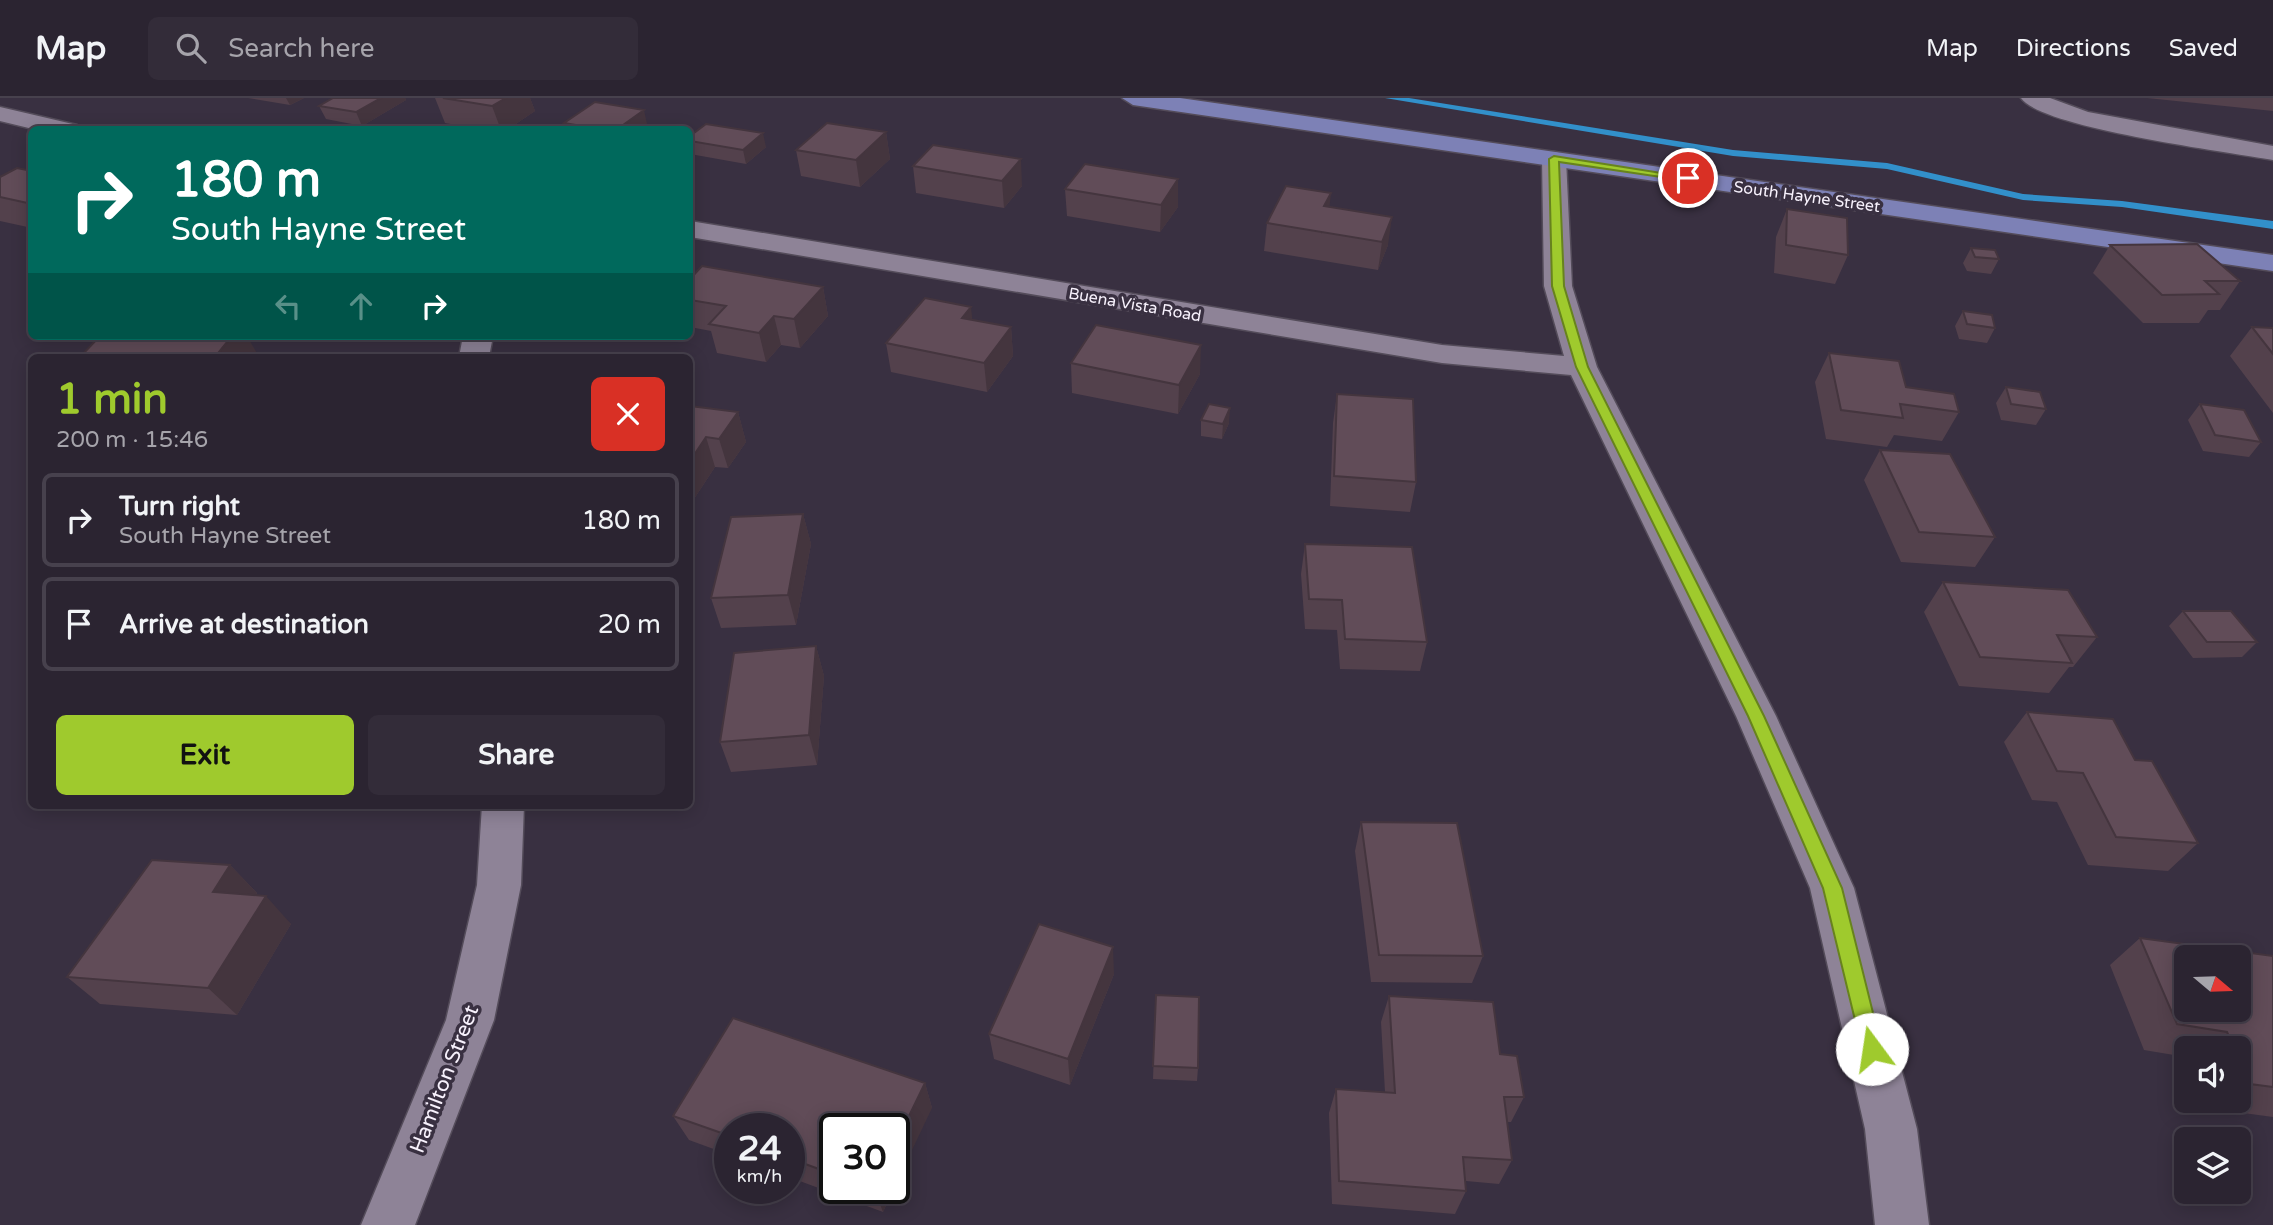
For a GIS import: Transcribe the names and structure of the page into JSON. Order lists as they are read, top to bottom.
{
  "streets": {
    "main road": ["South Hayne Street"],
    "street": ["Buena Vista Road", "Hamilton Street"]
  },
  "north": "right",
  "page": {
    "header": "Map",
    "search": "Search here",
    "nav": ["Map", "Directions", "Saved"],
    "turn": ["180 m", "South Hayne Street"],
    "heading": ["1 min", "200 m · 15:46"],
    "list": [
      {
        "name": "Turn right",
        "note": "South Hayne Street",
        "value": "180 m"
      },
      {
        "name": "Arrive at destination",
        "value": "20 m"
      }
    ],
    "buttons": ["Exit", "Share"],
    "speed": "24 km/h",
    "limit": "30"
  }
}
